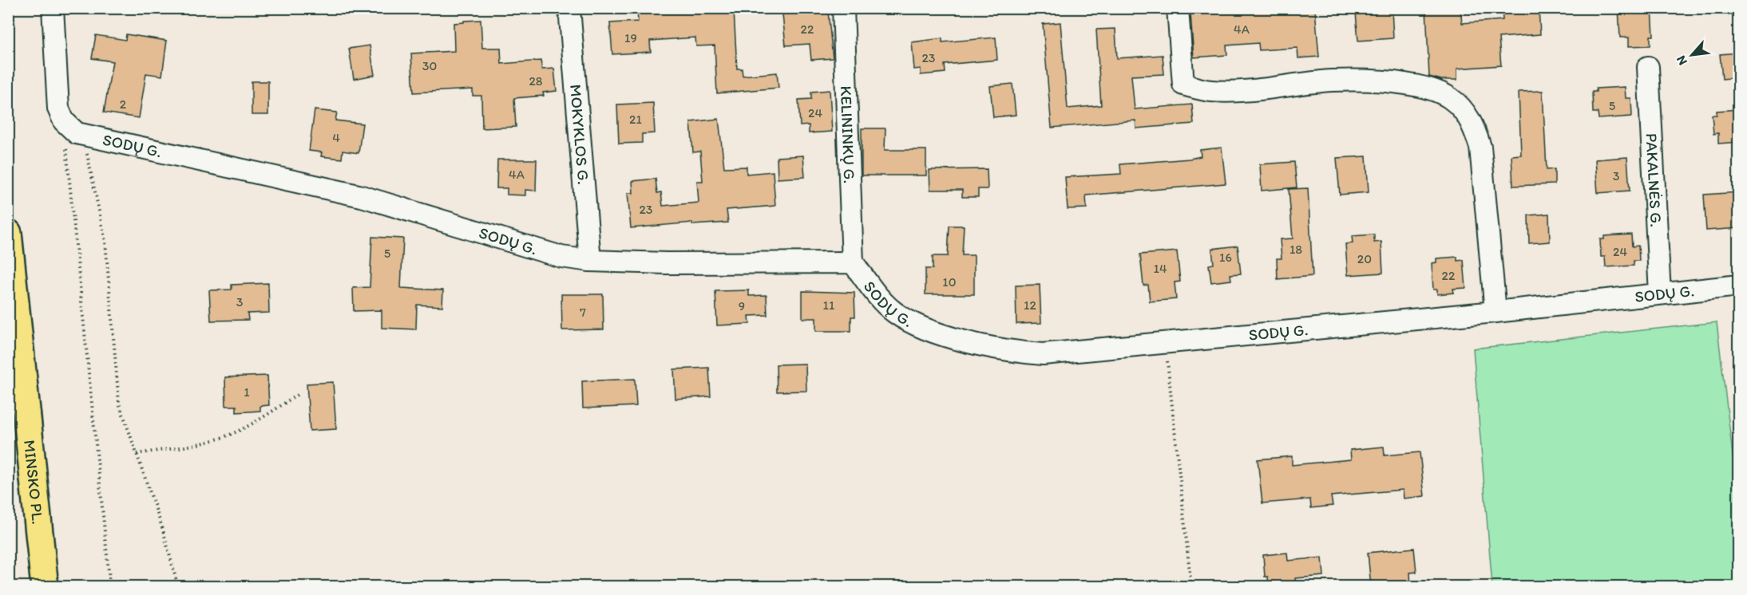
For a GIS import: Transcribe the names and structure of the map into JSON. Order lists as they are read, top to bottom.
{
  "streets": {
    "highway": ["MINSKO PL."],
    "street": [
      "MOKYKLOS G.",
      "KELININKŲ G.",
      "SODŲ G.",
      "PAKALNĖS G."
    ]
  },
  "crossings": [
    ["MOKYKLOS G.", "SODŲ G."],
    ["KELININKŲ G.", "SODŲ G."],
    ["SODŲ G.", "PAKALNĖS G."]
  ],
  "house_numbers": [
    "22",
    "4A",
    "19",
    "23",
    "30",
    "28",
    "2",
    "5",
    "24",
    "21",
    "4",
    "4A",
    "3",
    "23",
    "18",
    "24",
    "5",
    "16",
    "20",
    "14",
    "22",
    "10",
    "3",
    "11",
    "12",
    "9",
    "7",
    "1"
  ],
  "north": "bottom left"
}
